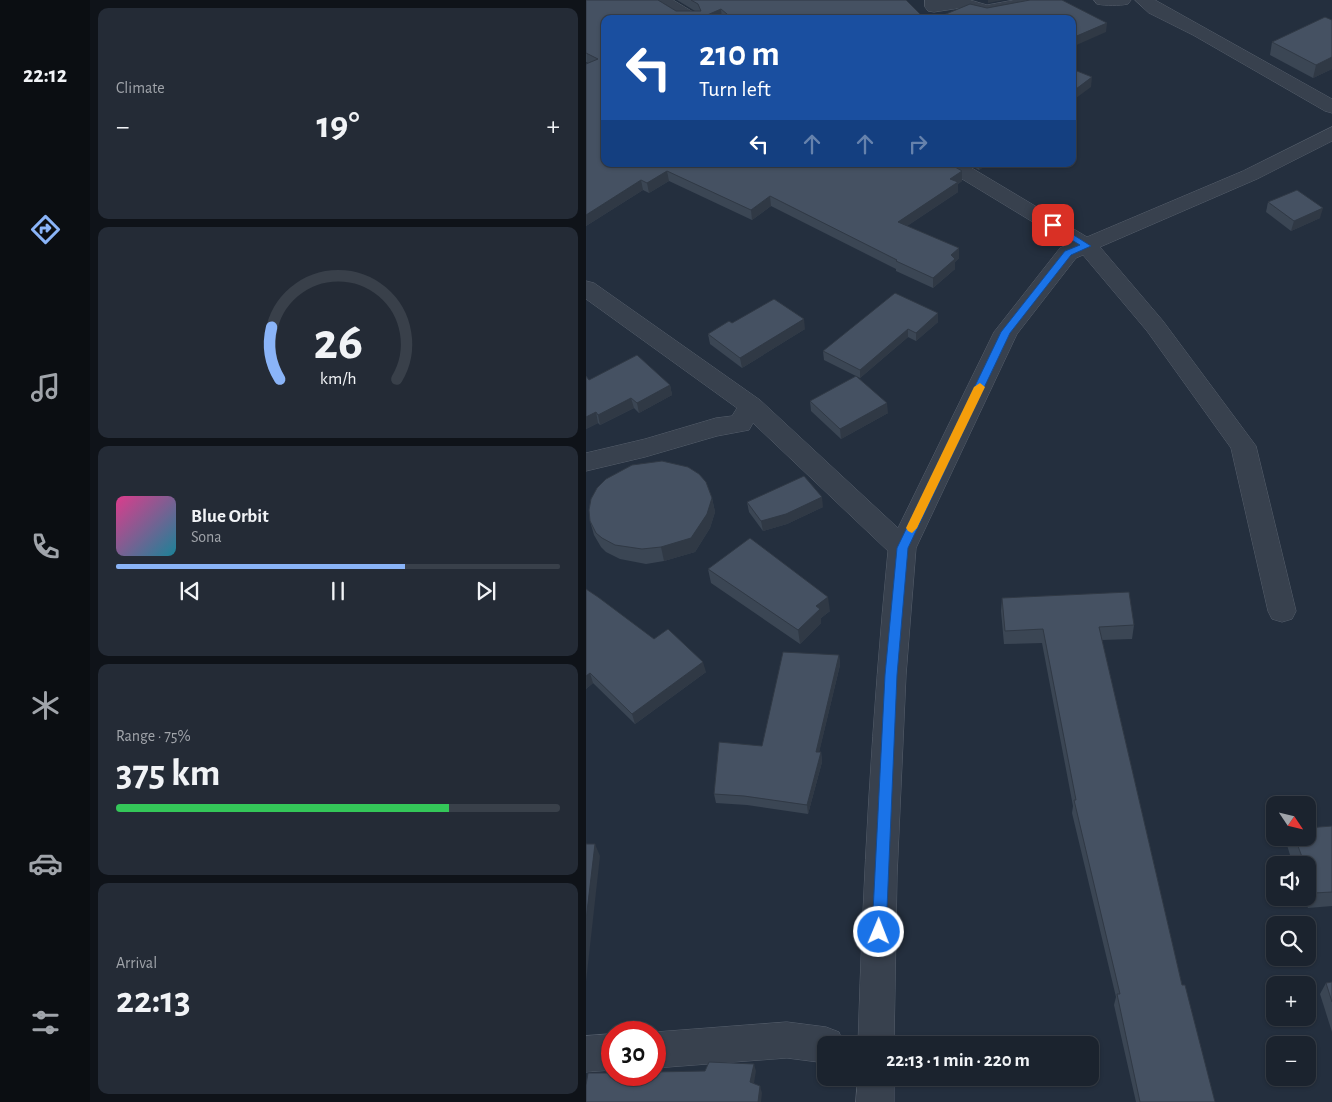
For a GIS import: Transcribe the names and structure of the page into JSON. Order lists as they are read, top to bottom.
{
  "north": "bottom right",
  "page": {
    "tabs": "22:12",
    "tile": [
      "Climate",
      ["Range · 75%", "375 km"],
      ["Arrival", "22:13"]
    ],
    "turn": ["210 m", "Turn left"],
    "heat": ["−", "19°", "+"],
    "song": ["Blue Orbit", "Sona"],
    "map_buttons": ["+", "−"],
    "limit": "30",
    "trip": "22:13 · 1 min · 220 m",
    "gauge": ["26", "km/h"]
  }
}
